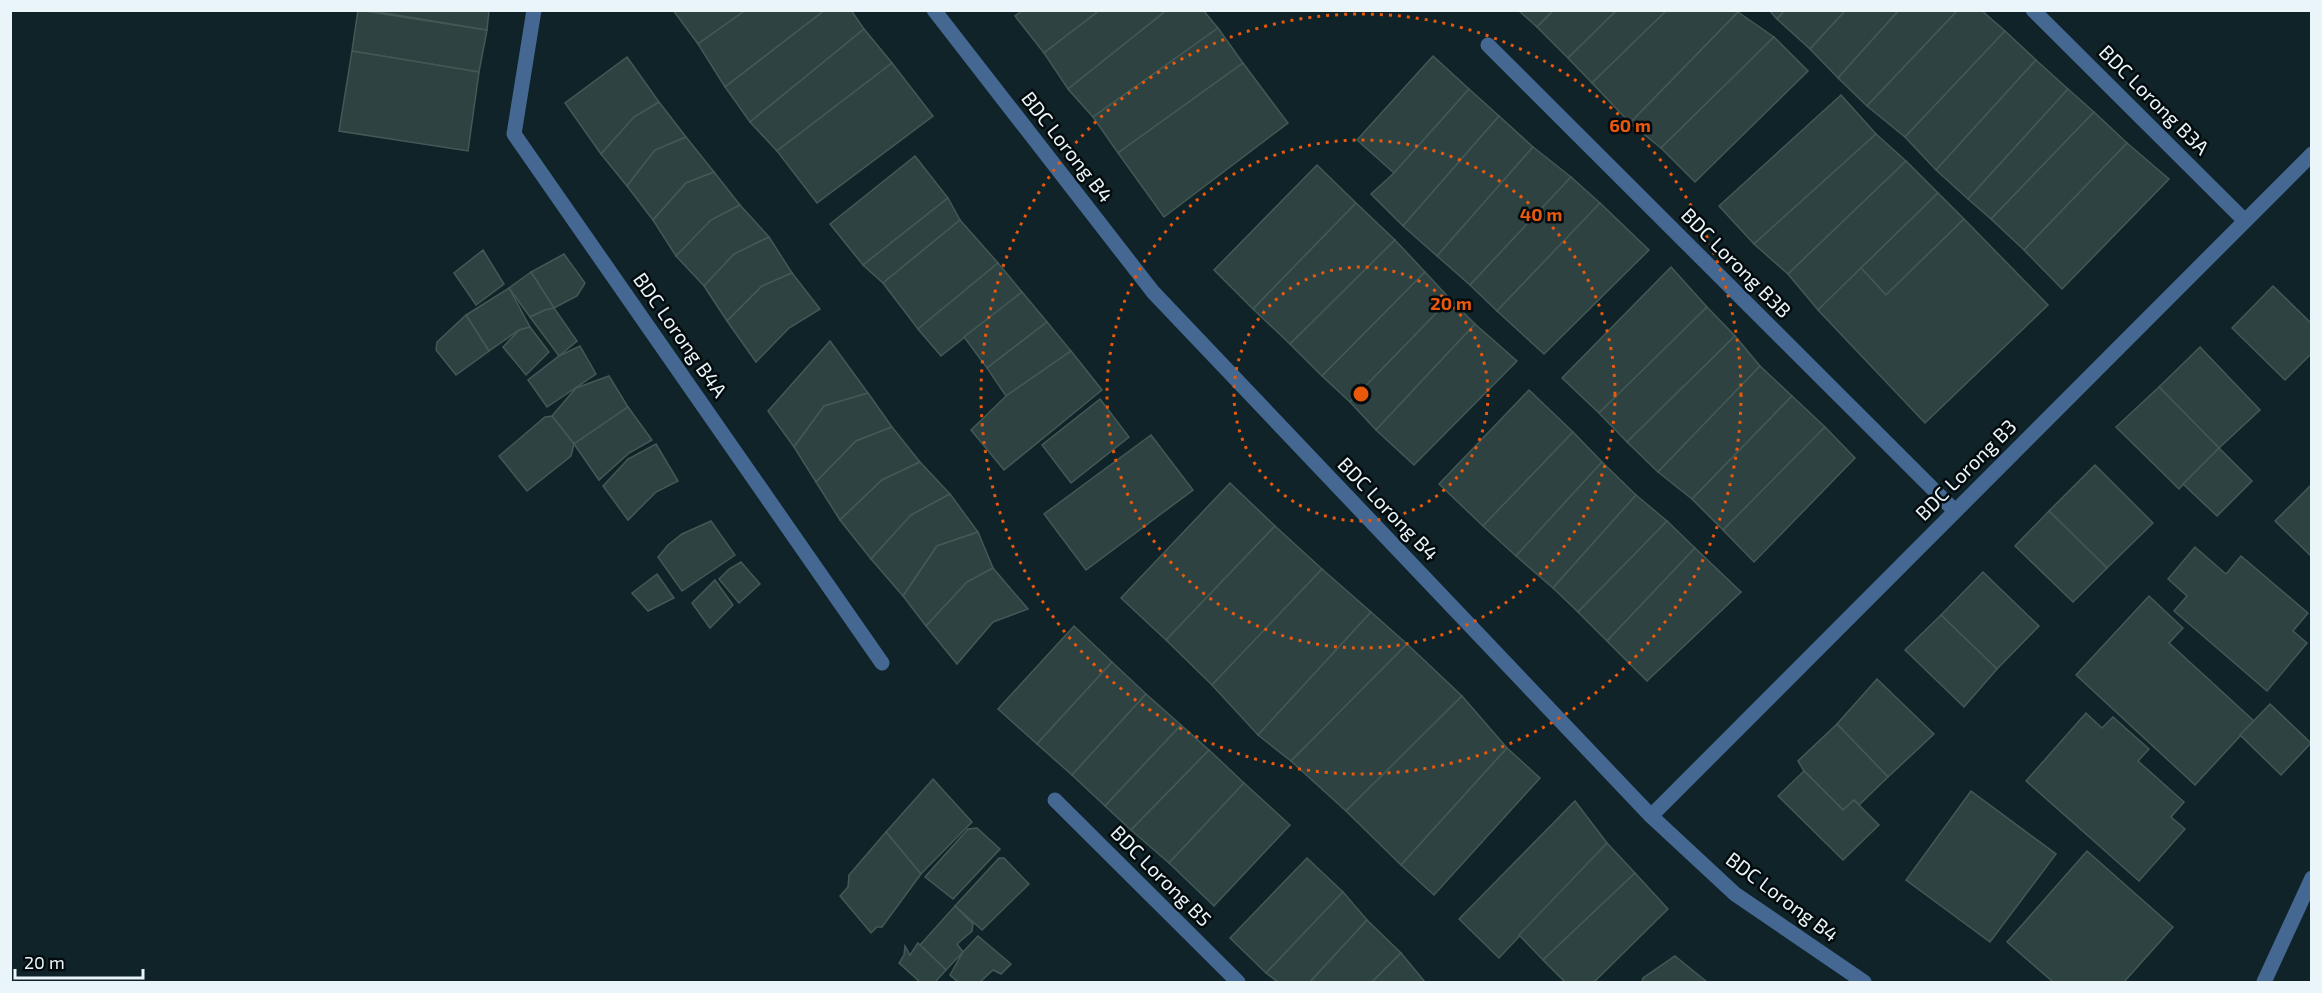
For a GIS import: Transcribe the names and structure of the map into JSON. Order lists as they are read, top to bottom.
{
  "streets": {
    "street": [
      "BDC Lorong B3A",
      "BDC Lorong B4",
      "BDC Lorong B3B",
      "BDC Lorong B4A",
      "BDC Lorong B3",
      "BDC Lorong B5"
    ]
  },
  "crossings": [
    ["BDC Lorong B3A", "BDC Lorong B3"],
    ["BDC Lorong B4", "BDC Lorong B3"],
    ["BDC Lorong B3B", "BDC Lorong B3"]
  ],
  "scale_bar": "20 m",
  "rings": ["60 m", "40 m", "20 m"]
}
